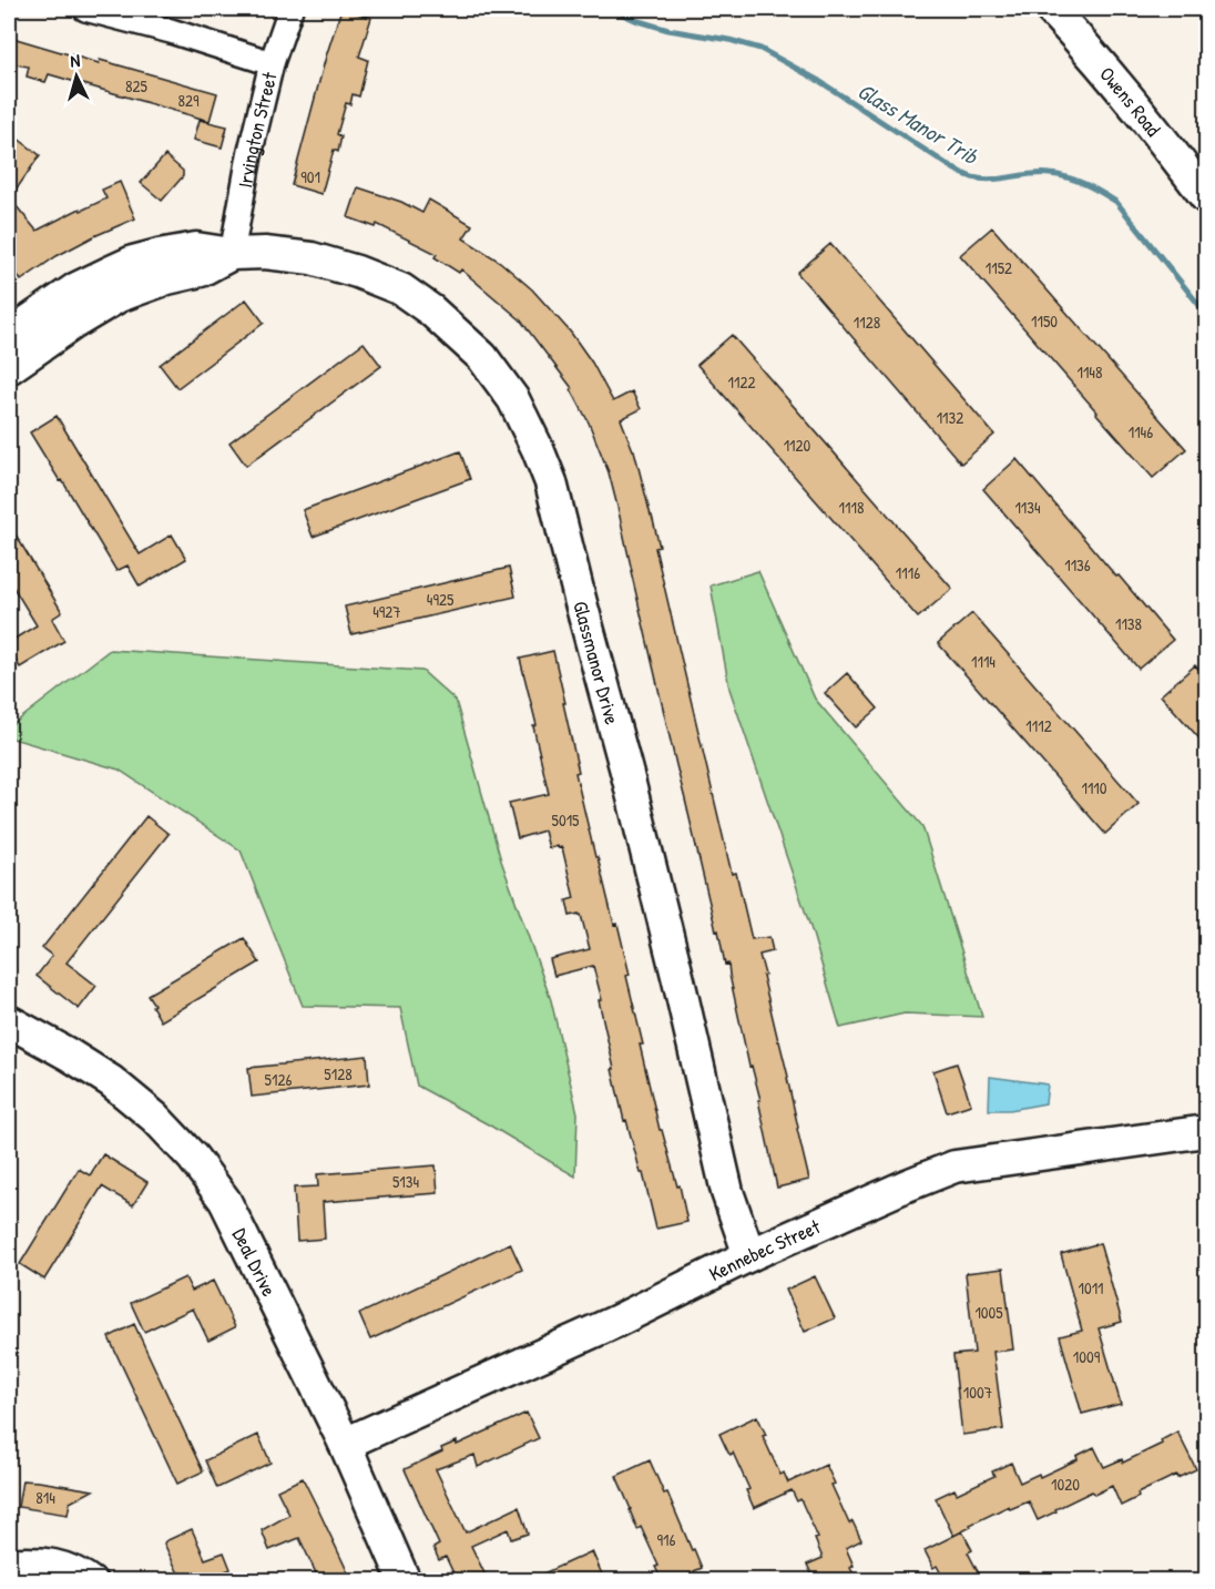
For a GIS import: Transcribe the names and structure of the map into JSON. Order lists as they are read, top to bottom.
{
  "streets": {
    "street": [
      "Owens Road",
      "Irvington Street",
      "Glassmanor Drive",
      "Kennebec Street",
      "Deal Drive"
    ]
  },
  "crossings": [
    ["Irvington Street", "Glassmanor Drive"],
    ["Glassmanor Drive", "Kennebec Street"],
    ["Kennebec Street", "Deal Drive"]
  ],
  "water": ["Glass Manor Trib"],
  "house_numbers": [
    "825",
    "829",
    "901",
    "1152",
    "1150",
    "1128",
    "1148",
    "1122",
    "1132",
    "1146",
    "1120",
    "1118",
    "1134",
    "1136",
    "1116",
    "4925",
    "4927",
    "1138",
    "1114",
    "1112",
    "1110",
    "5015",
    "5128",
    "5126",
    "5134",
    "1011",
    "1005",
    "1009",
    "1007",
    "1020",
    "814",
    "916"
  ],
  "north": "top"
}
